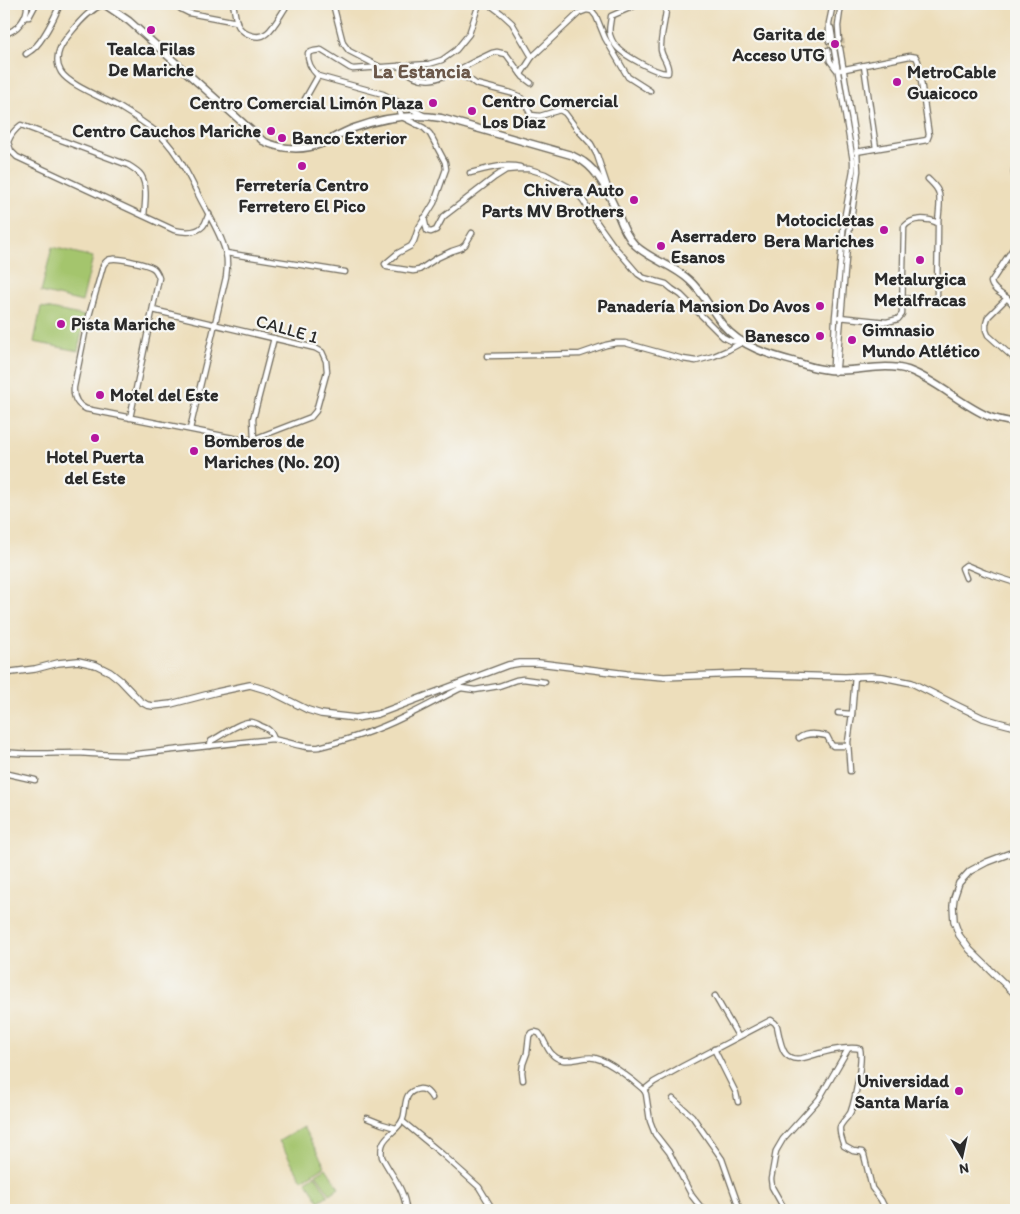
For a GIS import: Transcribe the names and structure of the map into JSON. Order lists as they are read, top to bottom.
{
  "streets": {
    "street": ["CALLE 1"]
  },
  "districts": ["La Estancia"],
  "places": [
    "Tealca Filas De Mariche",
    "Garita de Acceso UTG",
    "MetroCable Guaicoco",
    "Centro Comercial Limón Plaza",
    "Centro Comercial Los Díaz",
    "Centro Cauchos Mariche",
    "Banco Exterior",
    "Ferretería Centro Ferretero El Pico",
    "Chivera Auto Parts MV Brothers",
    "Motocicletas Bera Mariches",
    "Aserradero Esanos",
    "Metalurgica Metalfracas",
    "Panadería Mansion Do Avos",
    "Pista Mariche",
    "Banesco",
    "Gimnasio Mundo Atlético",
    "Motel del Este",
    "Hotel Puerta del Este",
    "Bomberos de Mariches (No. 20)",
    "Universidad Santa María"
  ],
  "north": "bottom"
}
